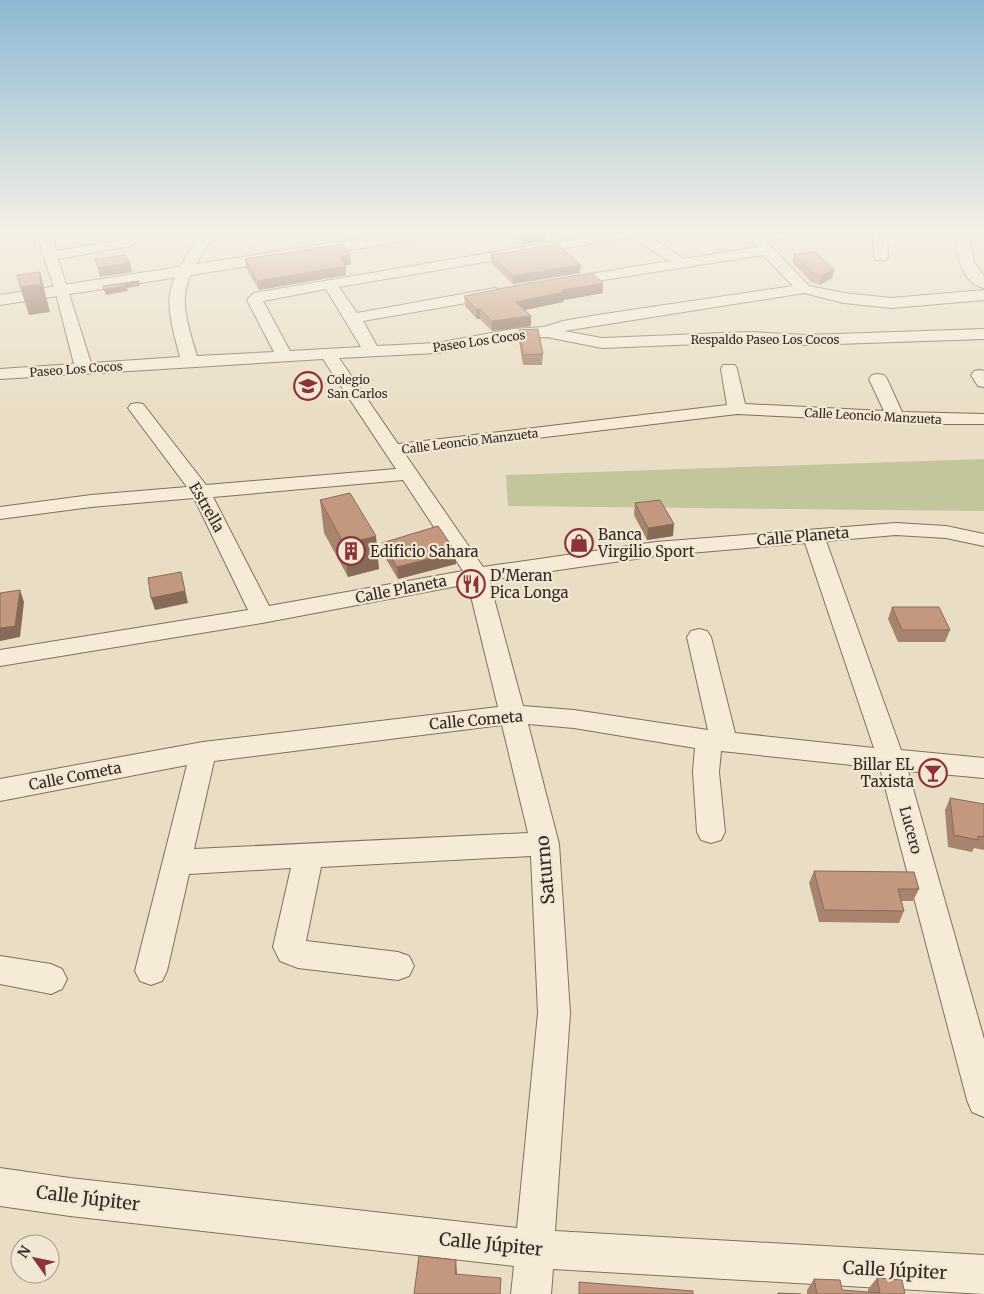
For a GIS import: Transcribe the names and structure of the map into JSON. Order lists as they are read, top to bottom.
{
  "streets": {
    "street": [
      "Respaldo Paseo Los Cocos",
      "Paseo Los Cocos",
      "Calle Leoncio Manzueta",
      "Estrella",
      "Calle Planeta",
      "Calle Cometa",
      "Lucero",
      "Saturno",
      "Calle Júpiter"
    ]
  },
  "crossings": [
    ["Respaldo Paseo Los Cocos", "Paseo Los Cocos"],
    ["Calle Leoncio Manzueta", "Estrella"],
    ["Calle Leoncio Manzueta", "Saturno"],
    ["Estrella", "Calle Planeta"],
    ["Calle Planeta", "Lucero"],
    ["Calle Planeta", "Saturno"],
    ["Calle Cometa", "Lucero"],
    ["Calle Cometa", "Saturno"],
    ["Saturno", "Calle Júpiter"]
  ],
  "places": {
    "school or university": ["Colegio San Carlos"],
    "shop": ["Banca Virgilio Sport"],
    "building": ["Edificio Sahara"],
    "restaurant": ["D'Meran Pica Longa"],
    "bar": ["Billar EL Taxista"]
  },
  "north": "top left"
}
